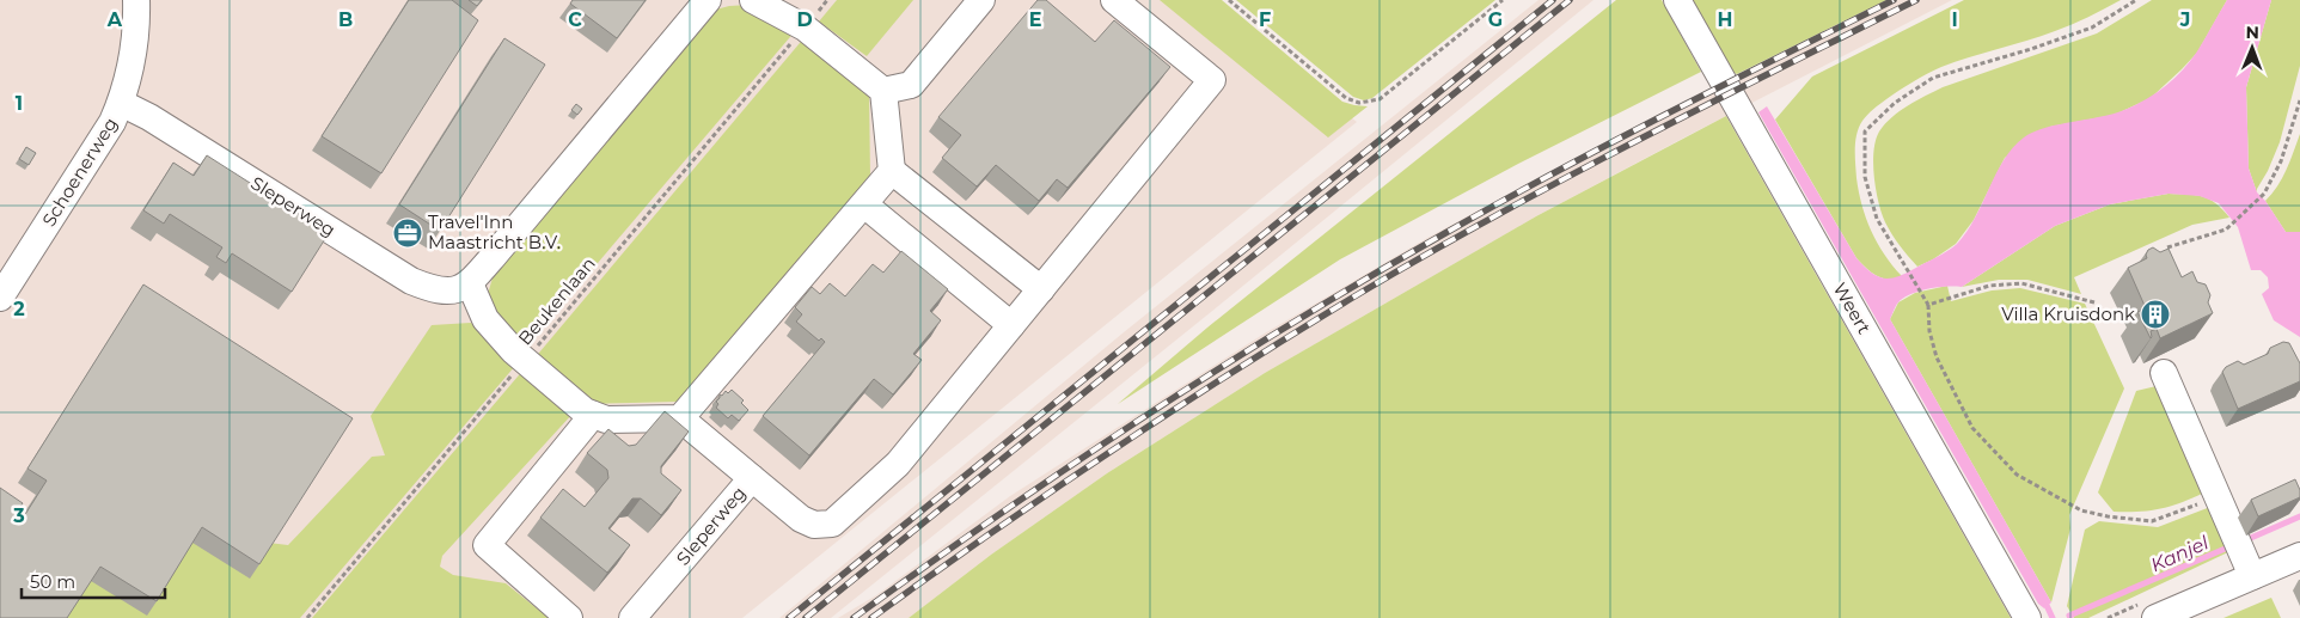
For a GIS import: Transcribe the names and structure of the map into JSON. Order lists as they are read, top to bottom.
{
  "streets": {
    "street": ["Schoenerweg", "Sleperweg", "Weert"],
    "path": ["Beukenlaan"]
  },
  "crossings": [
    ["Schoenerweg", "Sleperweg"]
  ],
  "water": ["Kanjel"],
  "places": {
    "office": ["Travel'Inn Maastricht B.V."],
    "building": ["Villa Kruisdonk"]
  },
  "scale_bar": "50 m",
  "north": "top",
  "grid": {
    "columns": [
      "A",
      "B",
      "C",
      "D",
      "E",
      "F",
      "G",
      "H",
      "I",
      "J"
    ],
    "rows": ["1", "2", "3"]
  }
}
